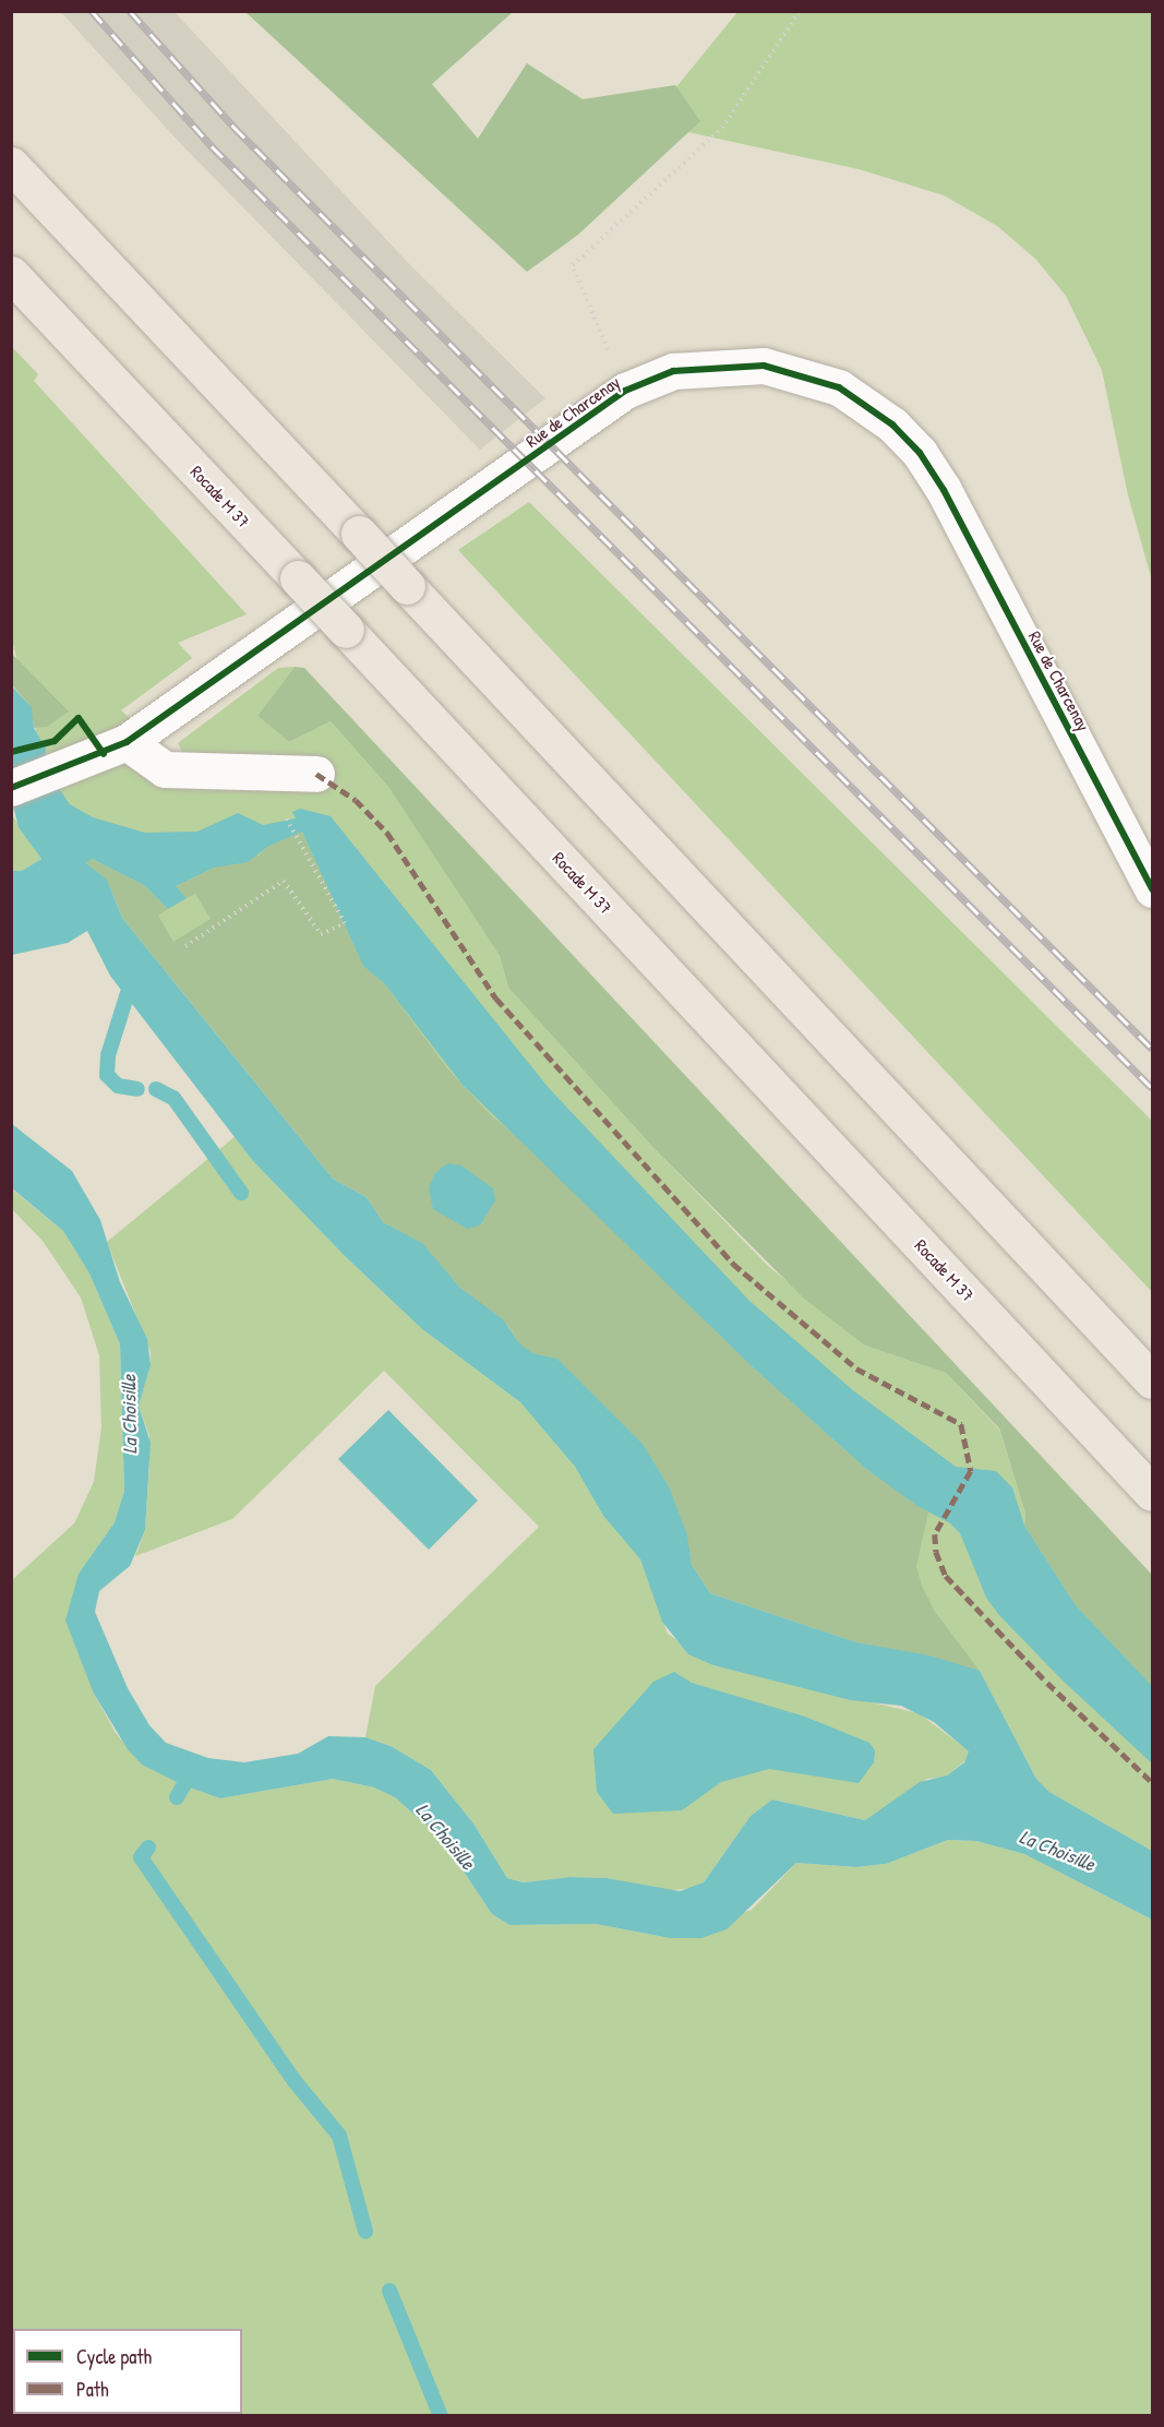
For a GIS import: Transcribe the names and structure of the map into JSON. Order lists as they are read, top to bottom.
{
  "streets": {
    "highway": ["Rocade M 37"],
    "street": ["Rue de Charcenay"]
  },
  "water": ["La Choisille"],
  "legend": ["Cycle path", "Path"]
}
